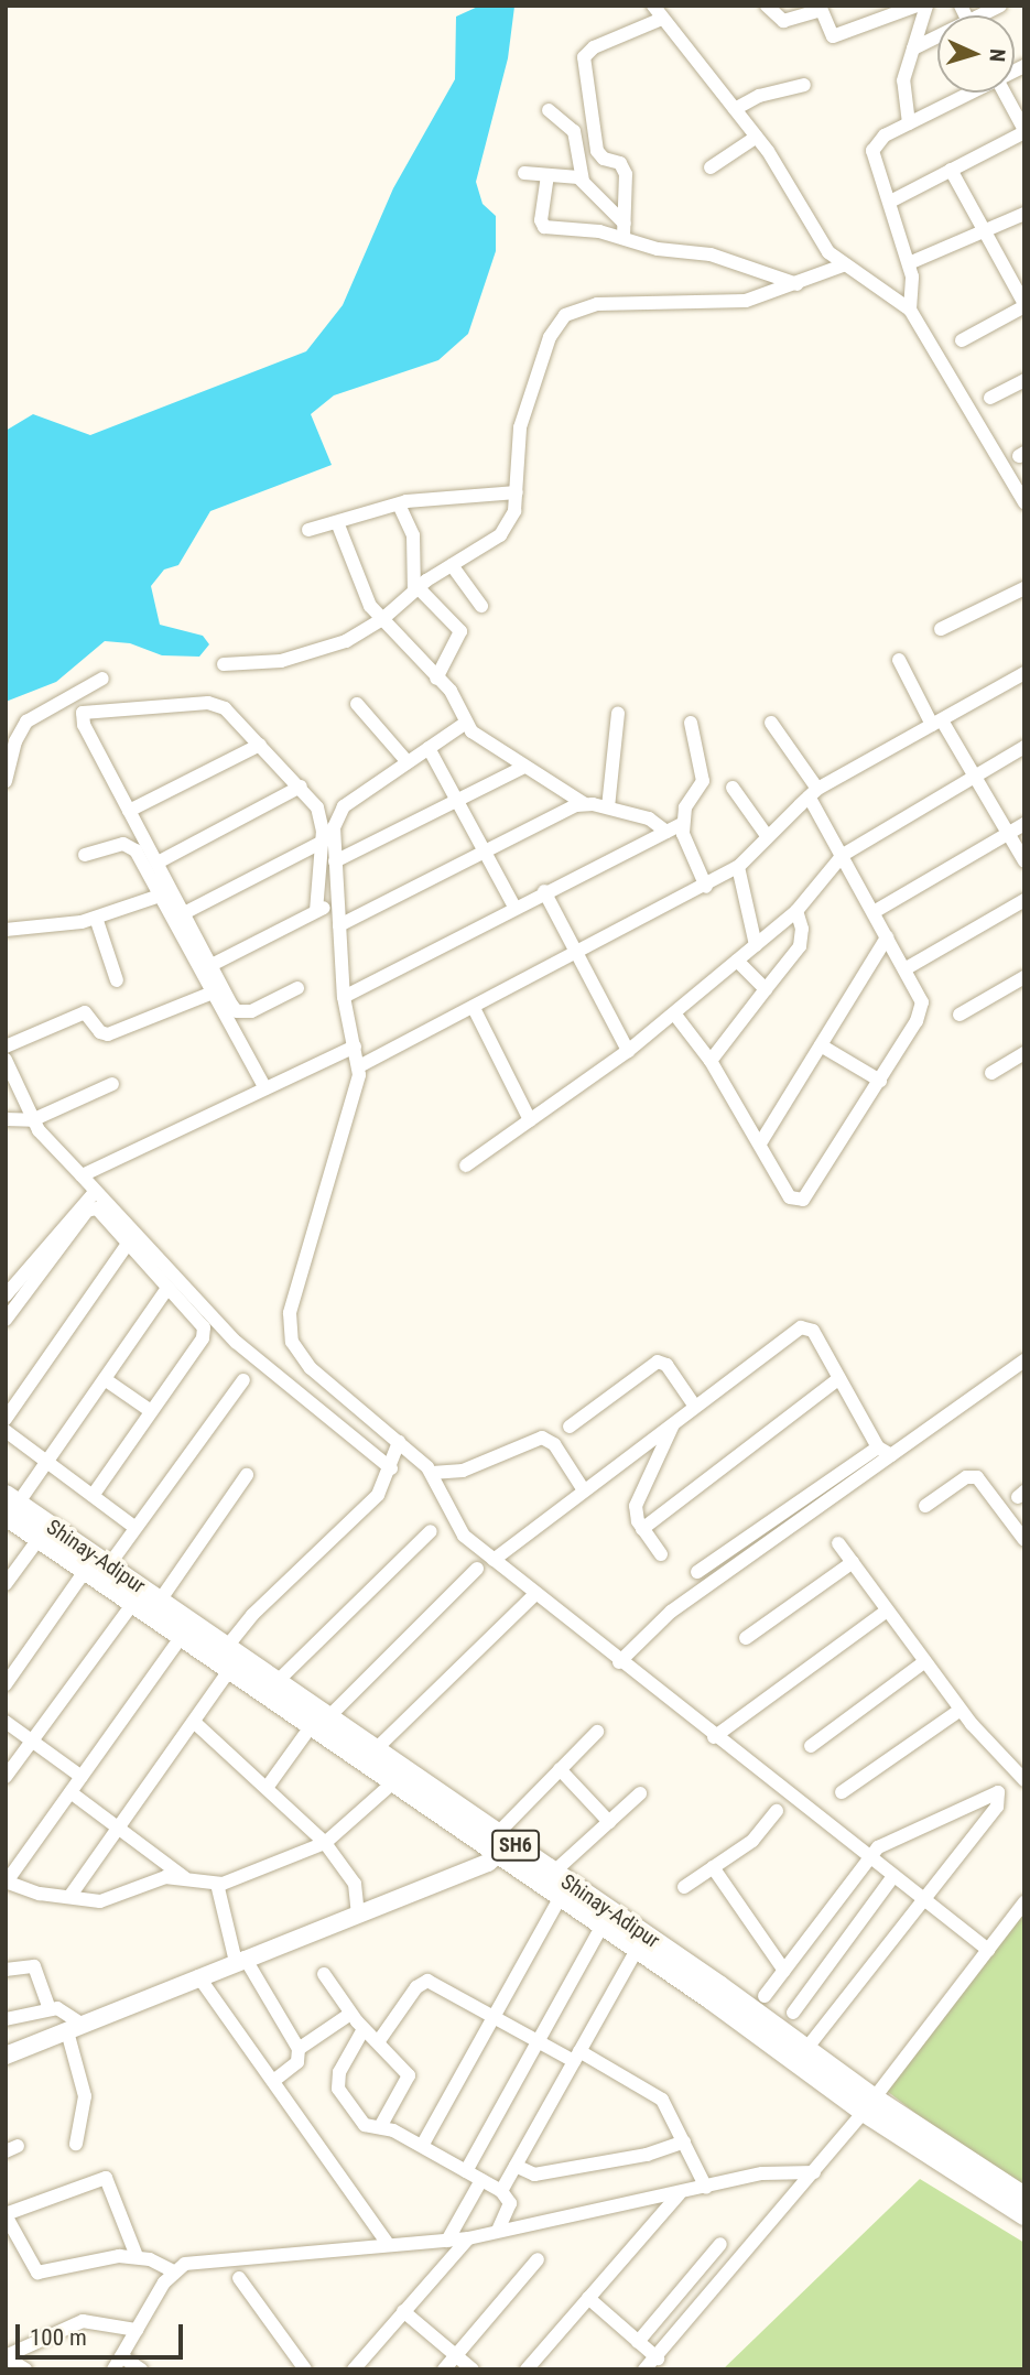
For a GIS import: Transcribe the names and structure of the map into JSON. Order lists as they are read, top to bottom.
{
  "streets": {
    "main road": ["Shinay-Adipur", "SH6"]
  },
  "scale_bar": "100 m",
  "north": "right"
}
